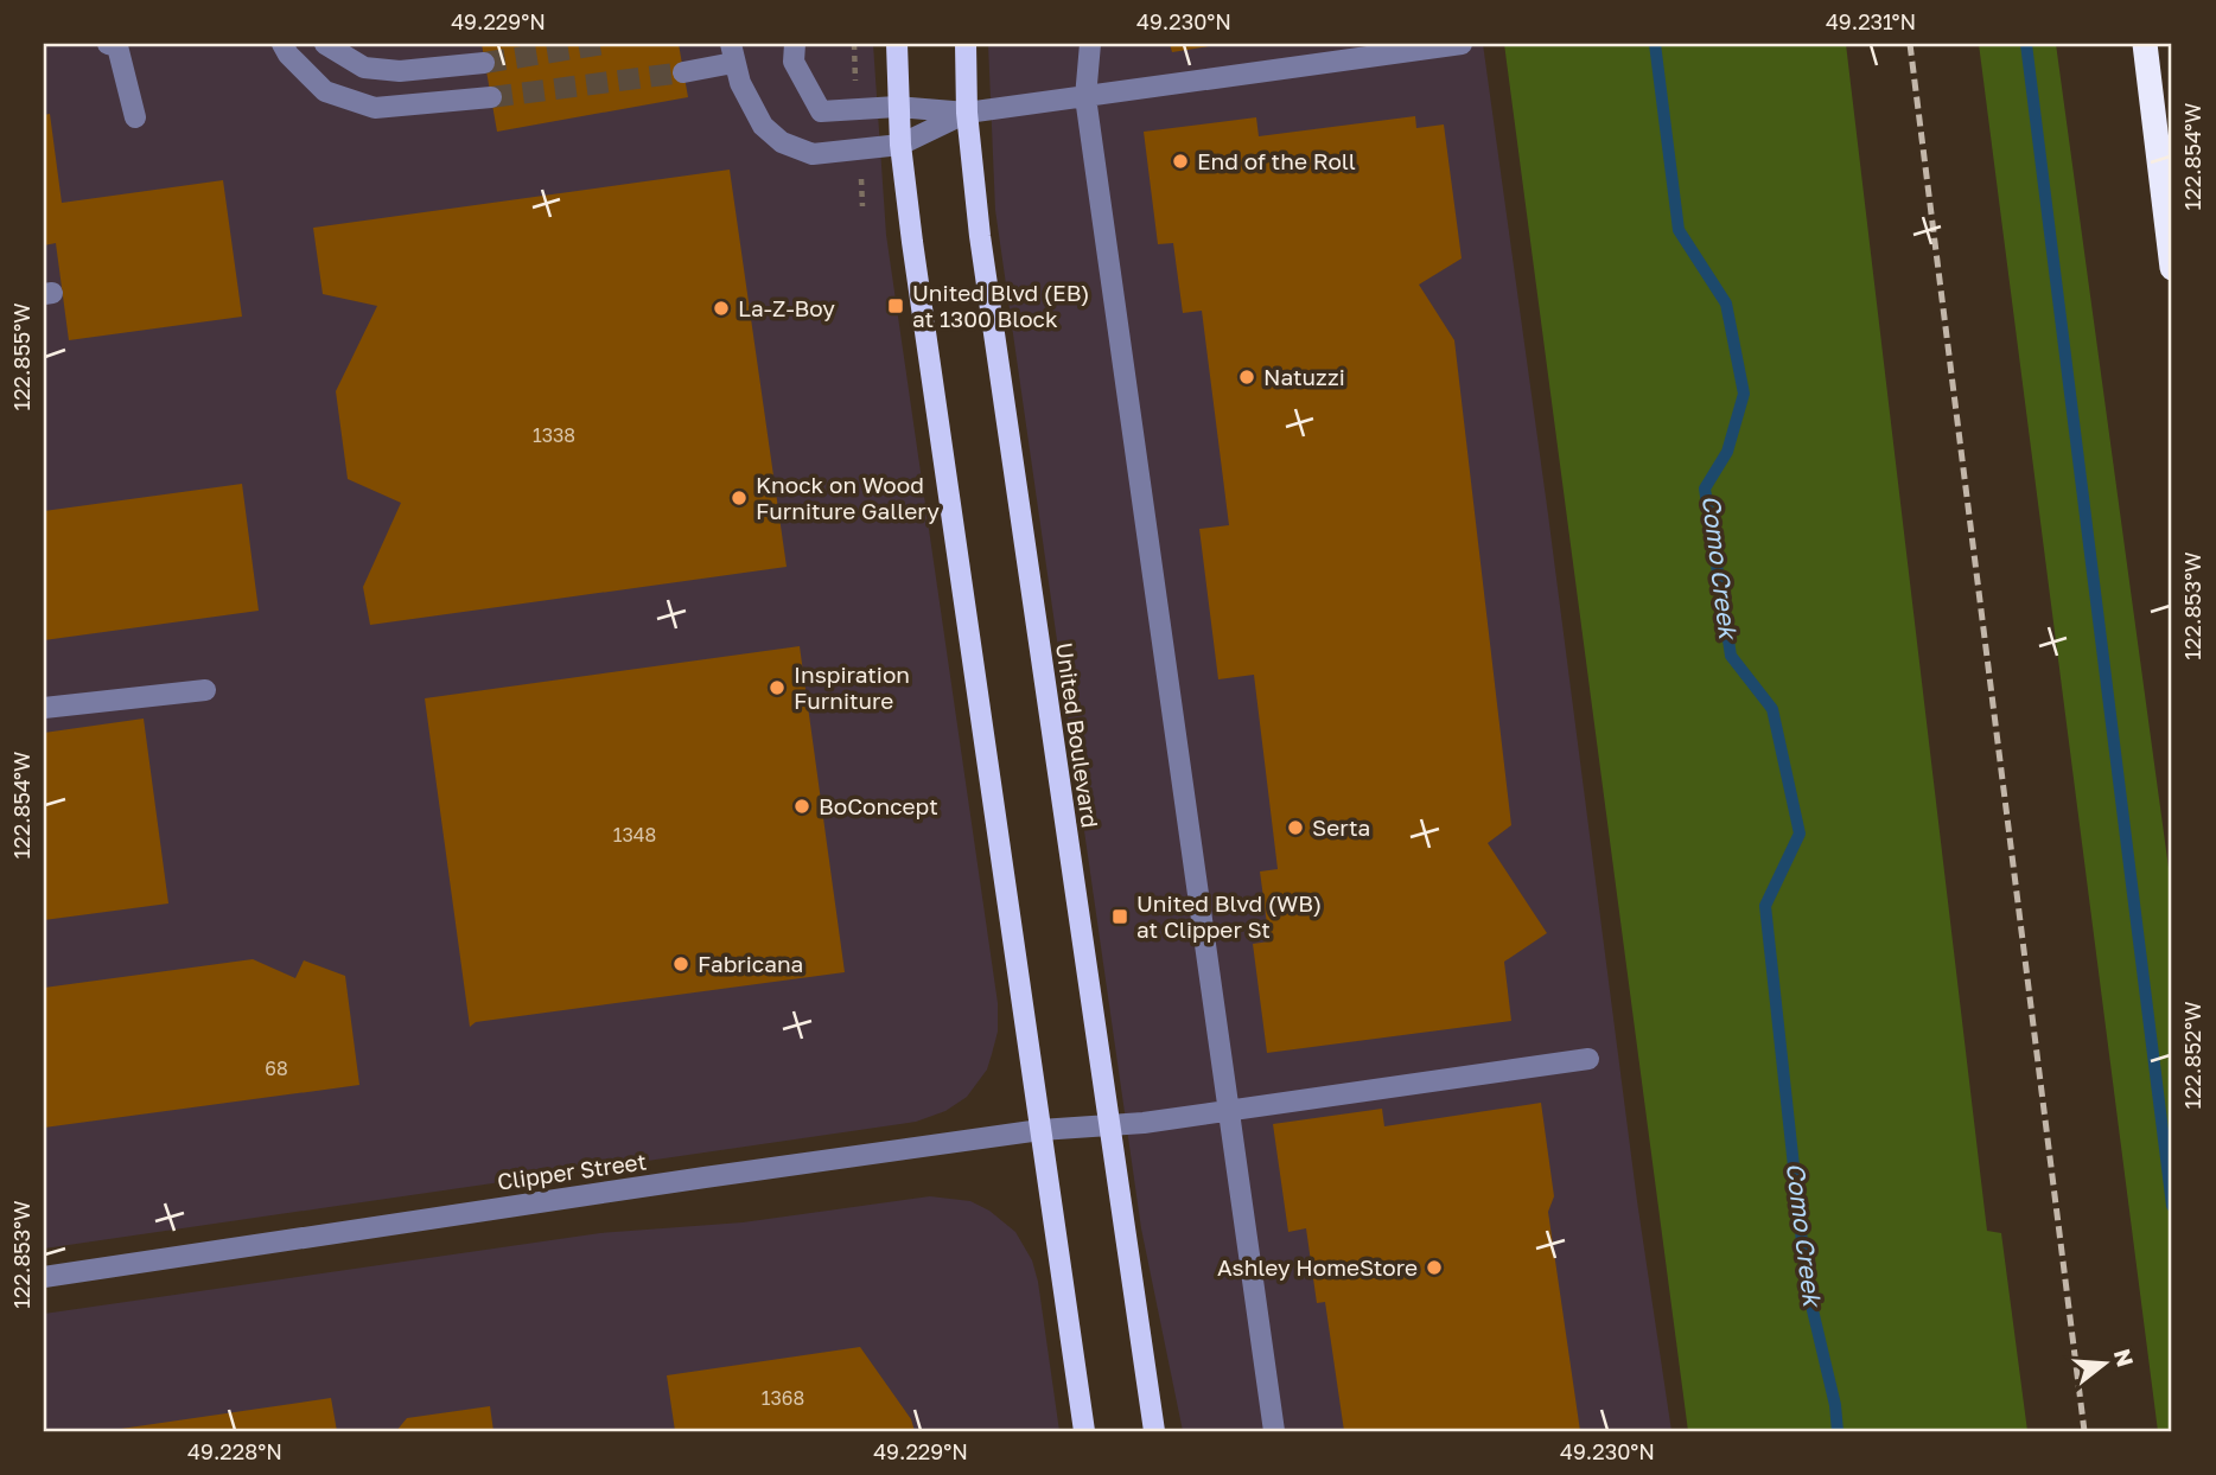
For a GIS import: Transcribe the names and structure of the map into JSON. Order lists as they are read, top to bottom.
{
  "streets": {
    "main road": ["United Boulevard"],
    "street": ["Clipper Street"]
  },
  "crossings": [
    ["United Boulevard", "Clipper Street"]
  ],
  "water": ["Como Creek"],
  "places": {
    "other": [
      "End of the Roll",
      "La-Z-Boy",
      "Natuzzi",
      "Knock on Wood Furniture Gallery",
      "Inspiration Furniture",
      "BoConcept",
      "Serta",
      "Fabricana",
      "Ashley HomeStore"
    ],
    "transit": ["United Blvd (EB) at 1300 Block", "United Blvd (WB) at Clipper St"]
  },
  "house_numbers": [
    "1338",
    "1348",
    "68",
    "1368"
  ],
  "north": "right",
  "coordinates": [
    "49.229°N",
    "49.230°N",
    "49.231°N",
    "122.854°W",
    "122.855°W",
    "122.853°W",
    "122.852°W",
    "49.228°N"
  ]
}
